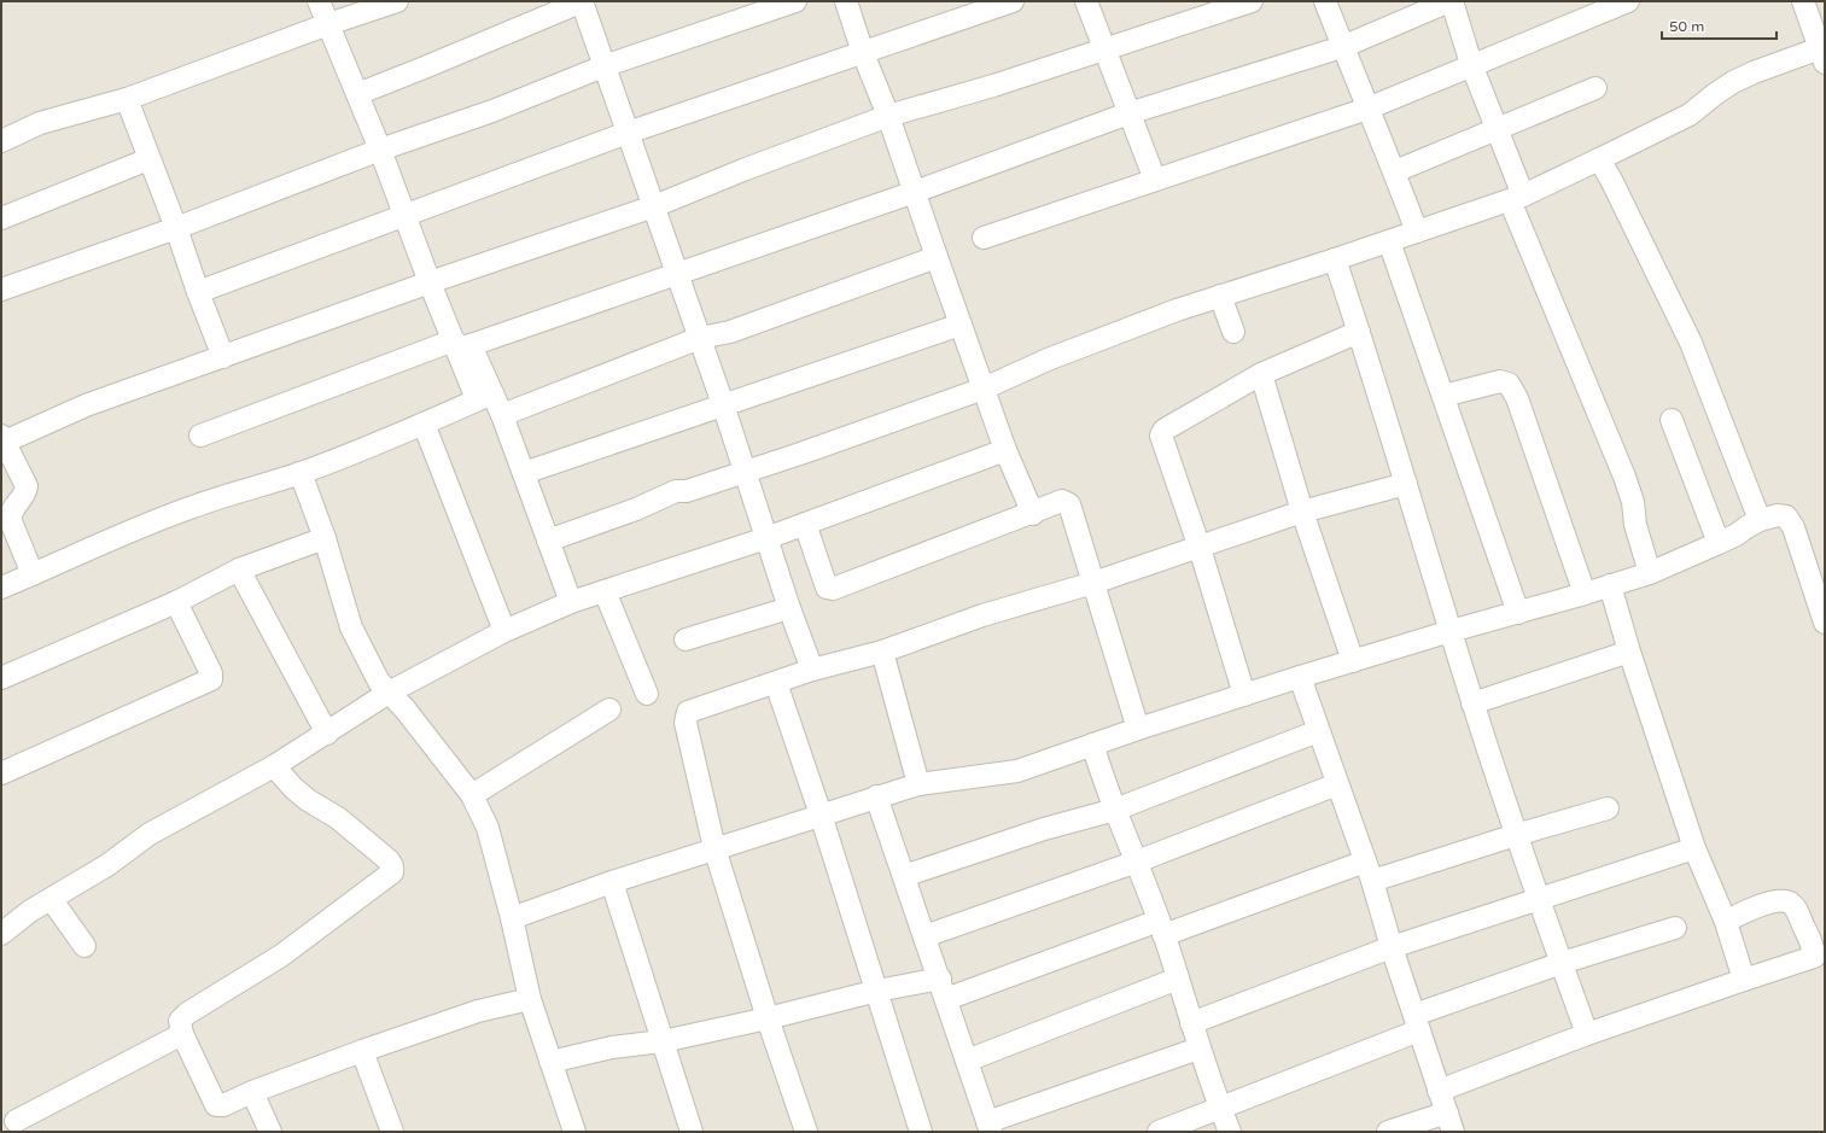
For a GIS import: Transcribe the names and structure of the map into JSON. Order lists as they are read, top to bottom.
{
  "scale_bar": "50 m"
}
